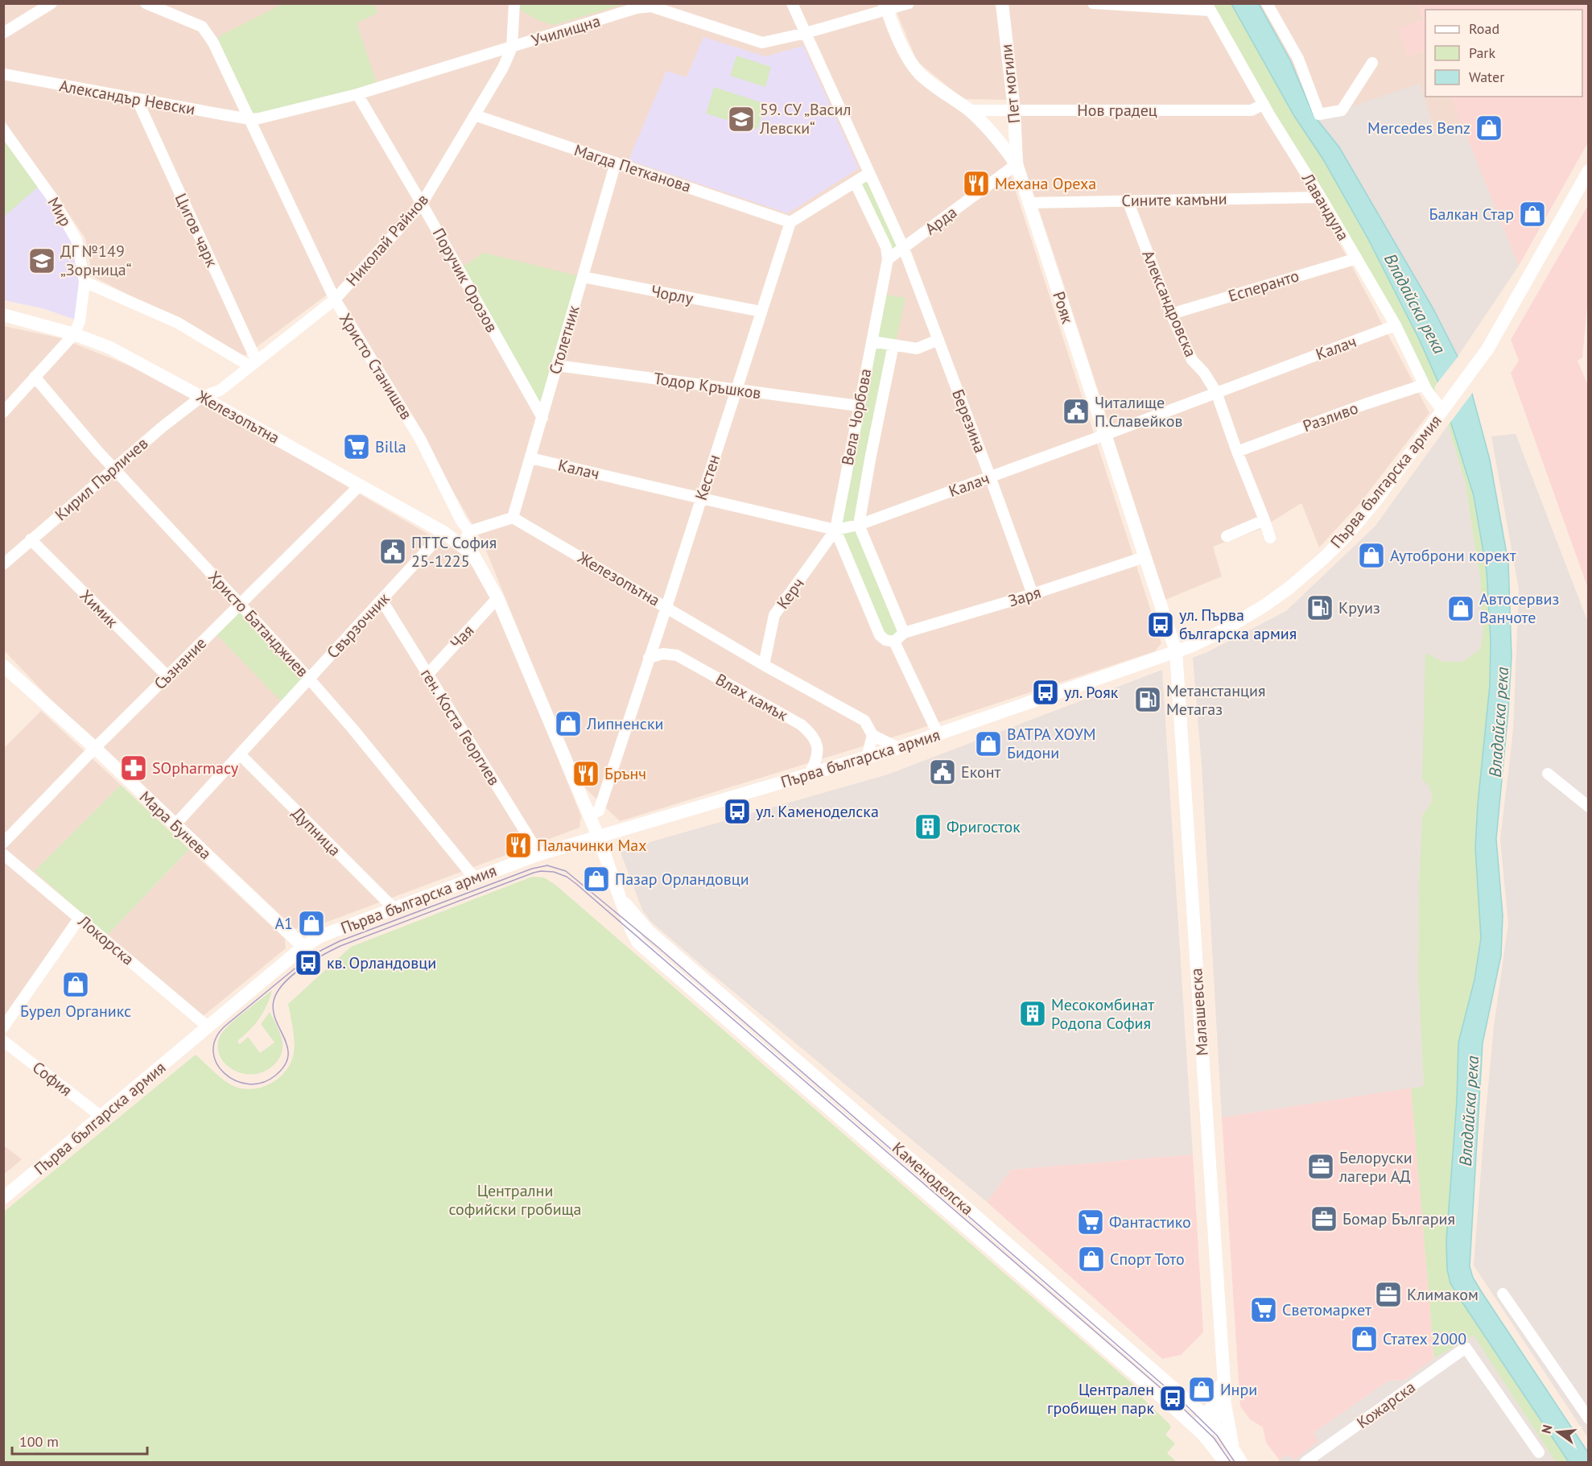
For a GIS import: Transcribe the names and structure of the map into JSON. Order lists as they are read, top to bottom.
{
  "streets": {
    "street": [
      "Училищна",
      "Пет могили",
      "Александър Невски",
      "Нов градец",
      "Магда Петканова",
      "Сините камъни",
      "Лавандула",
      "Мир",
      "Арда",
      "Цигов чарк",
      "Николай Райнов",
      "Поручик Орозов",
      "Есперанто",
      "Чорлу",
      "Александровска",
      "Рояк",
      "Столетник",
      "Калач",
      "Христо Станишев",
      "Тодор Кръшков",
      "Железопътна",
      "Вела Чорбова",
      "Разливо",
      "Березина",
      "Кестен",
      "Кирил Пърличев",
      "Първа българска армия",
      "Керч",
      "Заря",
      "Химик",
      "Христо Батанджиев",
      "Свързочник",
      "Чая",
      "Съзнание",
      "Влах камък",
      "ген. Коста Георгиев",
      "Мара Бунева",
      "Дупница",
      "Локорска",
      "Малашевска",
      "София",
      "Каменоделска",
      "Кожарска"
    ]
  },
  "crossings": [
    ["Училищна", "Александър Невски"],
    ["Училищна", "Николай Райнов"],
    ["Училищна", "Поручик Орозов"],
    ["Училищна", "Рояк"],
    ["Училищна", "Христо Станишев"],
    ["Пет могили", "Нов градец"],
    ["Пет могили", "Арда"],
    ["Пет могили", "Рояк"],
    ["Александър Невски", "Цигов чарк"],
    ["Александър Невски", "Христо Станишев"],
    ["Нов градец", "Лавандула"],
    ["Нов градец", "Рояк"],
    ["Магда Петканова", "Николай Райнов"],
    ["Магда Петканова", "Столетник"],
    ["Магда Петканова", "Кестен"],
    ["Сините камъни", "Лавандула"],
    ["Сините камъни", "Александровска"],
    ["Сините камъни", "Рояк"],
    ["Лавандула", "Есперанто"],
    ["Лавандула", "Калач"],
    ["Лавандула", "Разливо"],
    ["Лавандула", "Първа българска армия"],
    ["Мир", "Железопътна"],
    ["Арда", "Рояк"],
    ["Арда", "Вела Чорбова"],
    ["Арда", "Березина"],
    ["Цигов чарк", "Николай Райнов"],
    ["Николай Райнов", "Поручик Орозов"],
    ["Николай Райнов", "Христо Станишев"],
    ["Николай Райнов", "Железопътна"],
    ["Николай Райнов", "Кирил Пърличев"],
    ["Поручик Орозов", "Столетник"],
    ["Есперанто", "Александровска"],
    ["Чорлу", "Столетник"],
    ["Чорлу", "Кестен"],
    ["Александровска", "Калач"],
    ["Александровска", "Разливо"],
    ["Рояк", "Калач"],
    ["Рояк", "Първа българска армия"],
    ["Рояк", "Заря"],
    ["Рояк", "Малашевска"],
    ["Столетник", "Калач"],
    ["Столетник", "Тодор Кръшков"],
    ["Столетник", "Железопътна"],
    ["Калач", "Вела Чорбова"],
    ["Калач", "Березина"],
    ["Калач", "Кестен"],
    ["Калач", "Керч"],
    ["Тодор Кръшков", "Вела Чорбова"],
    ["Тодор Кръшков", "Кестен"],
    ["Железопътна", "Кестен"],
    ["Железопътна", "Кирил Пърличев"],
    ["Железопътна", "Керч"],
    ["Железопътна", "Свързочник"],
    ["Железопътна", "Съзнание"],
    ["Вела Чорбова", "Керч"],
    ["Березина", "Заря"],
    ["Кестен", "Влах камък"],
    ["Кирил Пърличев", "Химик"],
    ["Кирил Пърличев", "Христо Батанджиев"],
    ["Първа българска армия", "Христо Батанджиев"],
    ["Първа българска армия", "Влах камък"],
    ["Първа българска армия", "ген. Коста Георгиев"],
    ["Първа българска армия", "Мара Бунева"],
    ["Първа българска армия", "Дупница"],
    ["Първа българска армия", "Локорска"],
    ["Първа българска армия", "Малашевска"],
    ["Първа българска армия", "София"],
    ["Първа българска армия", "Каменоделска"],
    ["Химик", "Съзнание"],
    ["Христо Батанджиев", "Свързочник"],
    ["Христо Батанджиев", "Съзнание"],
    ["Свързочник", "ген. Коста Георгиев"],
    ["Свързочник", "Мара Бунева"],
    ["Свързочник", "Дупница"],
    ["Чая", "ген. Коста Георгиев"],
    ["Съзнание", "Мара Бунева"],
    ["Малашевска", "Каменоделска"]
  ],
  "water": ["Владайска река"],
  "parks": ["Централни софийски гробища"],
  "places": {
    "school or university": ["59. СУ „Васил Левски“", "ДГ №149 „Зорница“"],
    "shop": [
      "Mercedes Benz",
      "Балкан Стар",
      "Аутоброни корект",
      "Автосервиз Ванчоте",
      "Липненски",
      "ВАТРА ХОУМ Бидони",
      "Пазар Орландовци",
      "A1",
      "Бурел Органикс",
      "Спорт Тото",
      "Статех 2000",
      "Инри"
    ],
    "restaurant": ["Механа Ореха", "Брънч", "Палачинки Max"],
    "public building": ["Читалище П.Славейков", "ПТТС София 25-1225", "Еконт"],
    "supermarket": ["Billa", "Фантастико", "Светомаркет"],
    "fuel station": ["Круиз", "Метанстанция Метагаз"],
    "bus stop": [
      "ул. Първа българска армия",
      "ул. Рояк",
      "ул. Каменоделска",
      "кв. Орландовци",
      "Централен гробищен парк"
    ],
    "pharmacy": ["SOpharmacy"],
    "building": ["Фригосток", "Месокомбинат Родопа София"],
    "office": ["Белоруски лагери АД", "Бомар България", "Климаком"]
  },
  "legend": ["Road", "Park", "Water"],
  "scale_bar": "100 m",
  "north": "left"
}
